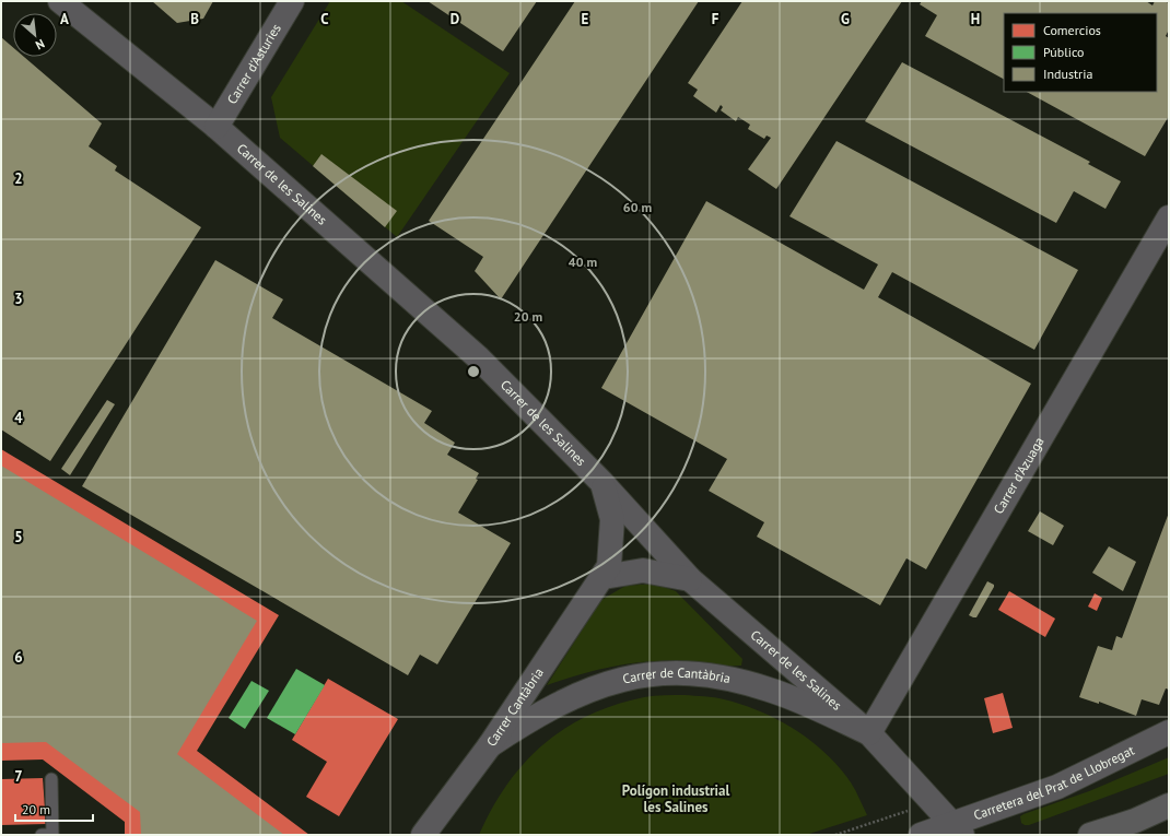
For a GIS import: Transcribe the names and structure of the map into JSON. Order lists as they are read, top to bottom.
{
  "streets": {
    "street": [
      "Carrer d'Asturies",
      "Carrer de les Salines",
      "Carrer d'Azuaga",
      "Carrer de Cantàbria",
      "Carrer Cantàbria",
      "Carretera del Prat de Llobregat"
    ]
  },
  "crossings": [
    ["Carrer d'Asturies", "Carrer de les Salines"],
    ["Carrer de les Salines", "Carrer d'Azuaga"],
    ["Carrer de les Salines", "Carrer de Cantàbria"],
    ["Carrer de les Salines", "Carrer Cantàbria"],
    ["Carrer de les Salines", "Carretera del Prat de Llobregat"],
    ["Carrer d'Azuaga", "Carrer de Cantàbria"],
    ["Carrer de Cantàbria", "Carrer Cantàbria"]
  ],
  "districts": ["Polígon industrial les Salines"],
  "legend": ["Comercios", "Público", "Industria"],
  "scale_bar": "20 m",
  "north": "bottom right",
  "grid": {
    "columns": [
      "A",
      "B",
      "C",
      "D",
      "E",
      "F",
      "G",
      "H"
    ],
    "rows": [
      "2",
      "3",
      "4",
      "5",
      "6",
      "7"
    ]
  },
  "rings": ["60 m", "40 m", "20 m"]
}
